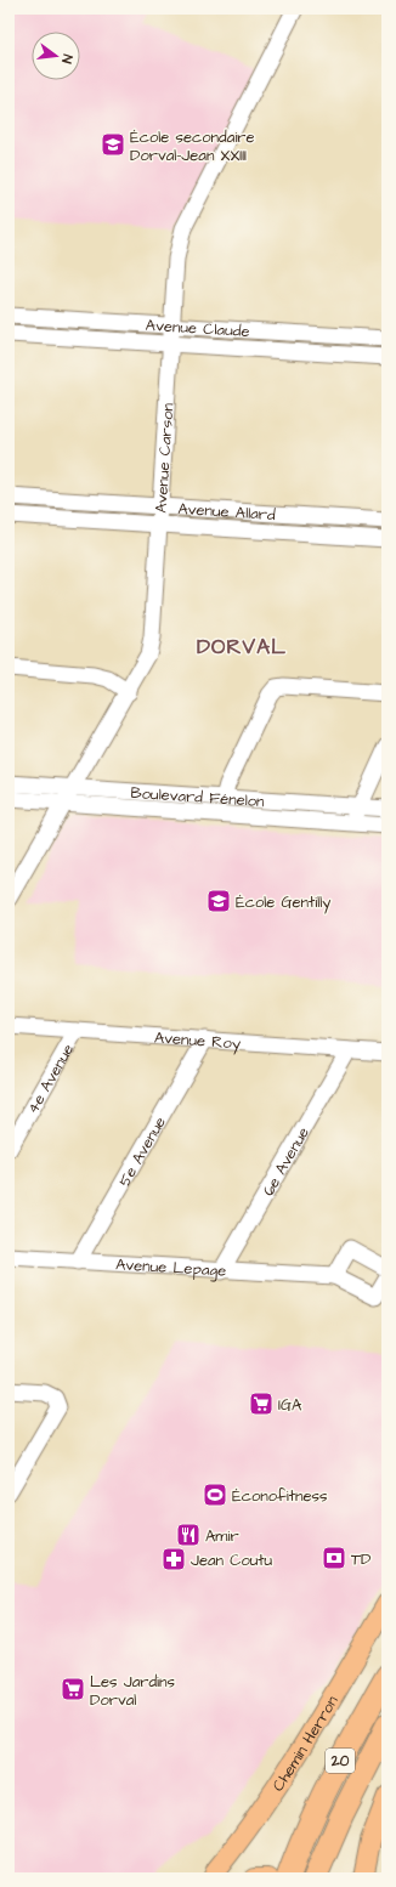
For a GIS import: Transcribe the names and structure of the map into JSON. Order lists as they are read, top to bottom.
{
  "streets": {
    "highway": ["20"],
    "main road": ["Chemin Herron"],
    "street": [
      "Avenue Claude",
      "Avenue Carson",
      "Avenue Allard",
      "Boulevard Fénelon",
      "Avenue Roy",
      "4e Avenue",
      "5e Avenue",
      "6e Avenue",
      "Avenue Lepage"
    ]
  },
  "crossings": [
    ["Avenue Claude", "Avenue Carson"],
    ["Avenue Carson", "Avenue Allard"],
    ["Avenue Carson", "Boulevard Fénelon"],
    ["Avenue Roy", "4e Avenue"],
    ["Avenue Roy", "5e Avenue"],
    ["Avenue Roy", "6e Avenue"],
    ["5e Avenue", "Avenue Lepage"],
    ["6e Avenue", "Avenue Lepage"]
  ],
  "districts": ["DORVAL"],
  "places": {
    "school or university": ["École secondaire Dorval-Jean XXIII", "École Gentilly"],
    "supermarket": ["IGA", "Les Jardins Dorval"],
    "sports": ["Éconofitness"],
    "restaurant": ["Amir"],
    "bank": ["TD"],
    "pharmacy": ["Jean Coutu"]
  },
  "north": "right"
}
